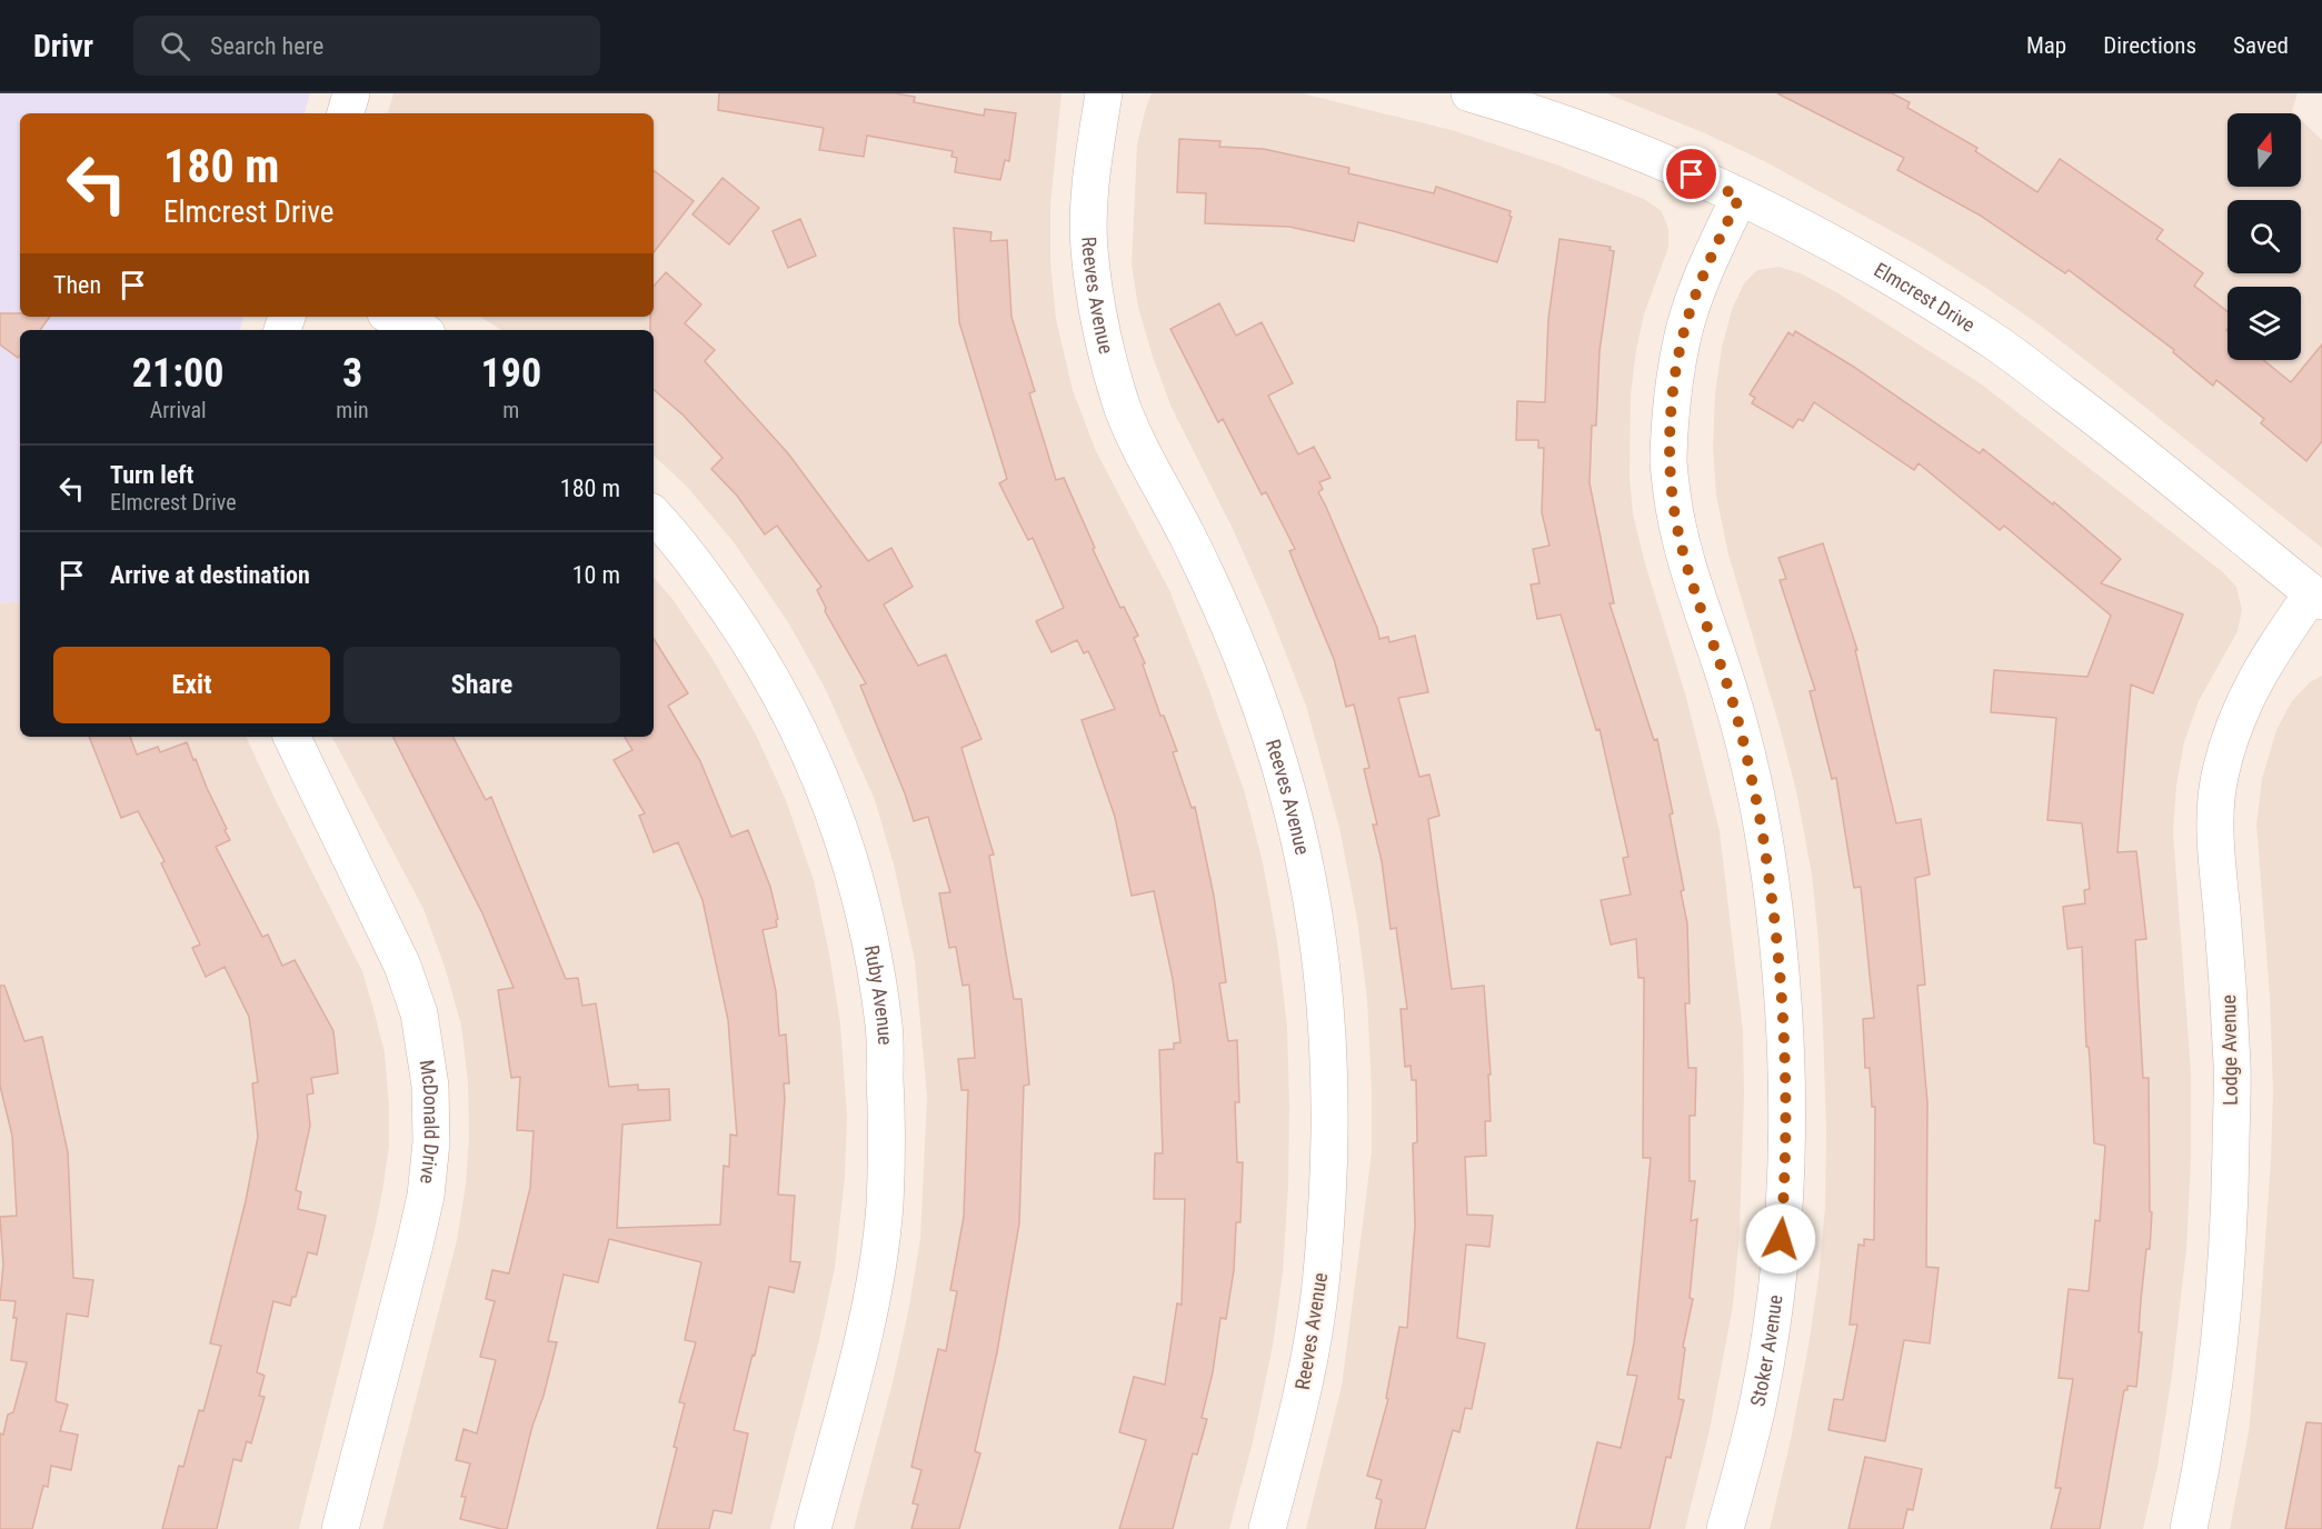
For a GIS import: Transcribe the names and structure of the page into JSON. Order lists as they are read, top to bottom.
{
  "streets": {
    "street": [
      "Reeves Avenue",
      "Elmcrest Drive",
      "Ruby Avenue",
      "Lodge Avenue",
      "McDonald Drive",
      "Stoker Avenue"
    ]
  },
  "crossings": [
    ["Elmcrest Drive", "Lodge Avenue"],
    ["Elmcrest Drive", "Stoker Avenue"]
  ],
  "north": "top",
  "page": {
    "header": "Drivr",
    "search": "Search here",
    "nav": ["Map", "Directions", "Saved"],
    "turn": ["180 m", "Elmcrest Drive"],
    "then": "Then",
    "eta": [
      "21:00",
      "Arrival",
      "3",
      "min",
      "190",
      "m"
    ],
    "list": [
      {
        "name": "Turn left",
        "note": "Elmcrest Drive",
        "value": "180 m"
      },
      {
        "name": "Arrive at destination",
        "value": "10 m"
      }
    ],
    "buttons": ["Exit", "Share"]
  }
}
